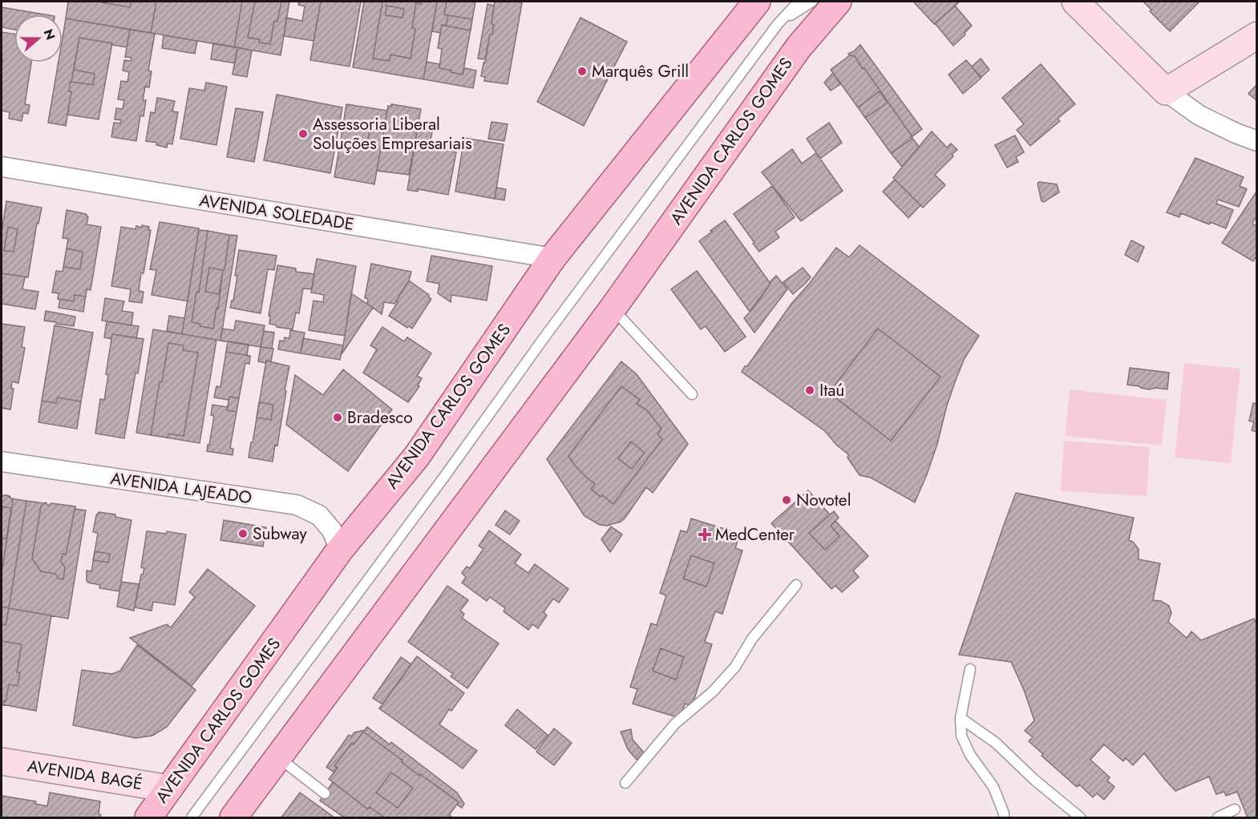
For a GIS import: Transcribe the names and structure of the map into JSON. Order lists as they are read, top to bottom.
{
  "streets": {
    "main road": ["AVENIDA CARLOS GOMES"],
    "street": ["AVENIDA SOLEDADE", "AVENIDA LAJEADO", "AVENIDA BAGÉ"]
  },
  "crossings": [
    ["AVENIDA CARLOS GOMES", "AVENIDA SOLEDADE"],
    ["AVENIDA CARLOS GOMES", "AVENIDA LAJEADO"],
    ["AVENIDA CARLOS GOMES", "AVENIDA BAGÉ"]
  ],
  "places": {
    "other": [
      "Marquês Grill",
      "Assessoria Liberal Soluções Empresariais",
      "Itaú",
      "Bradesco",
      "Novotel",
      "Subway"
    ],
    "health": ["MedCenter"]
  },
  "north": "right"
}
